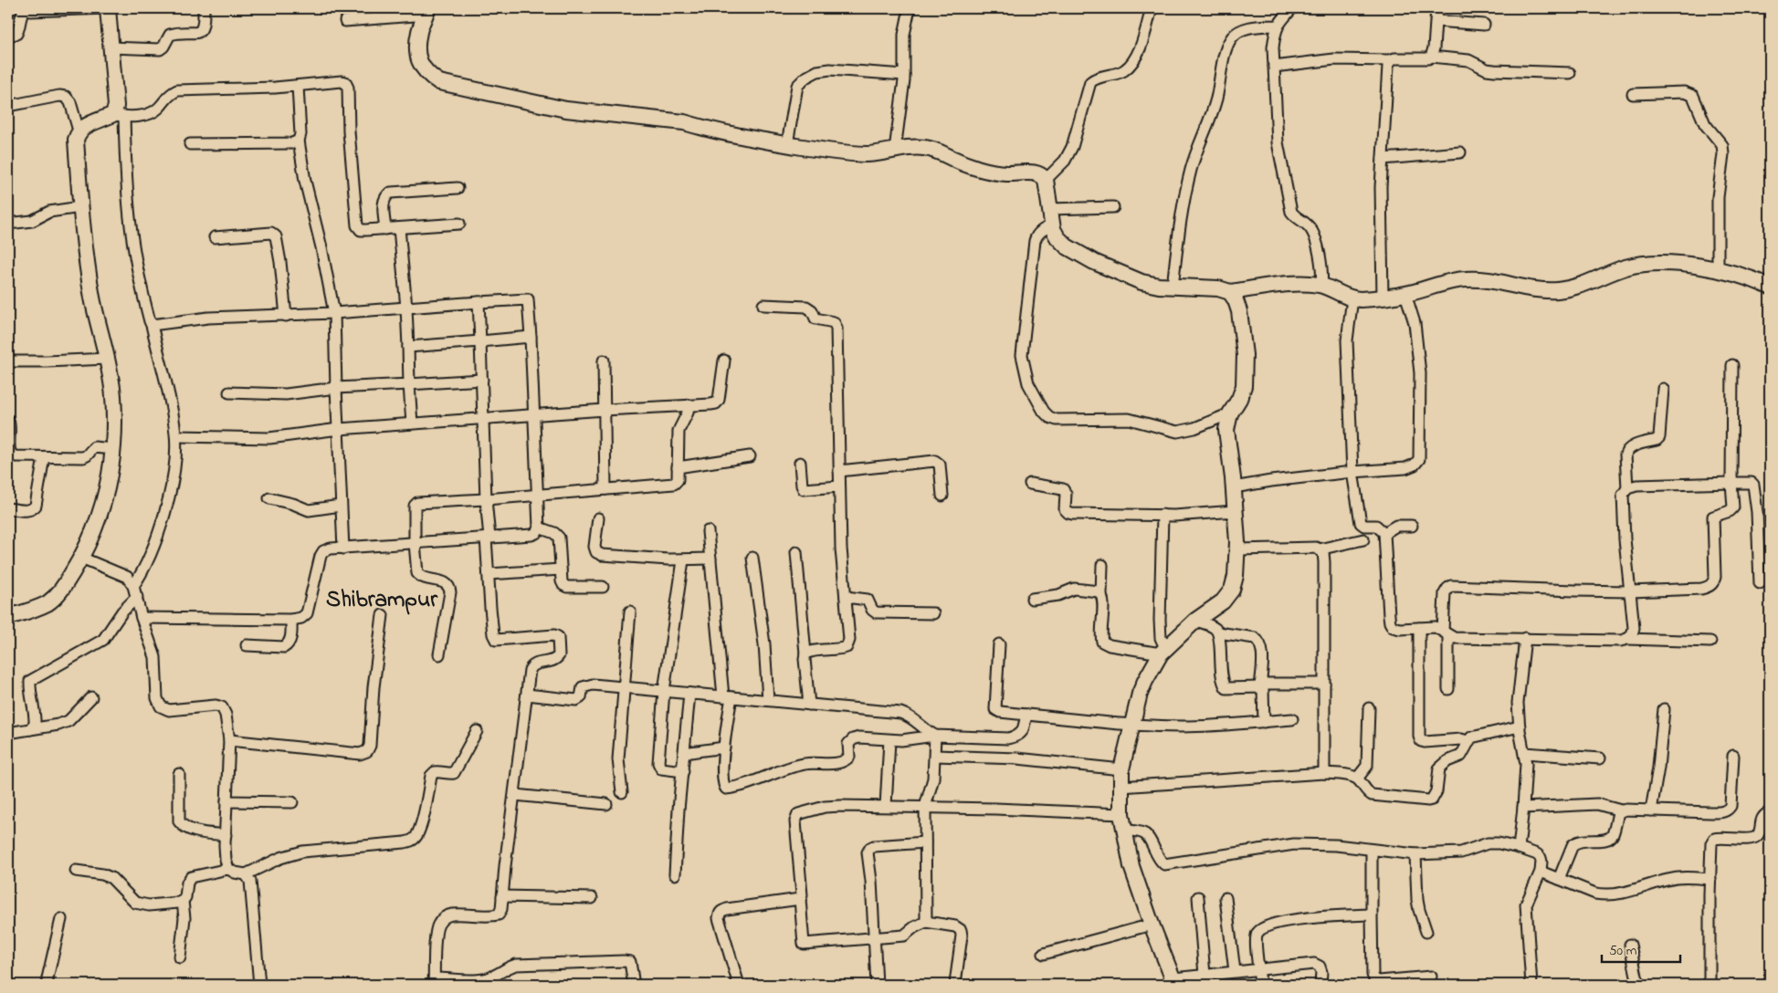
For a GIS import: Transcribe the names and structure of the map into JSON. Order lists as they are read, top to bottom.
{
  "districts": ["Shibrampur"],
  "scale_bar": "50 m"
}
